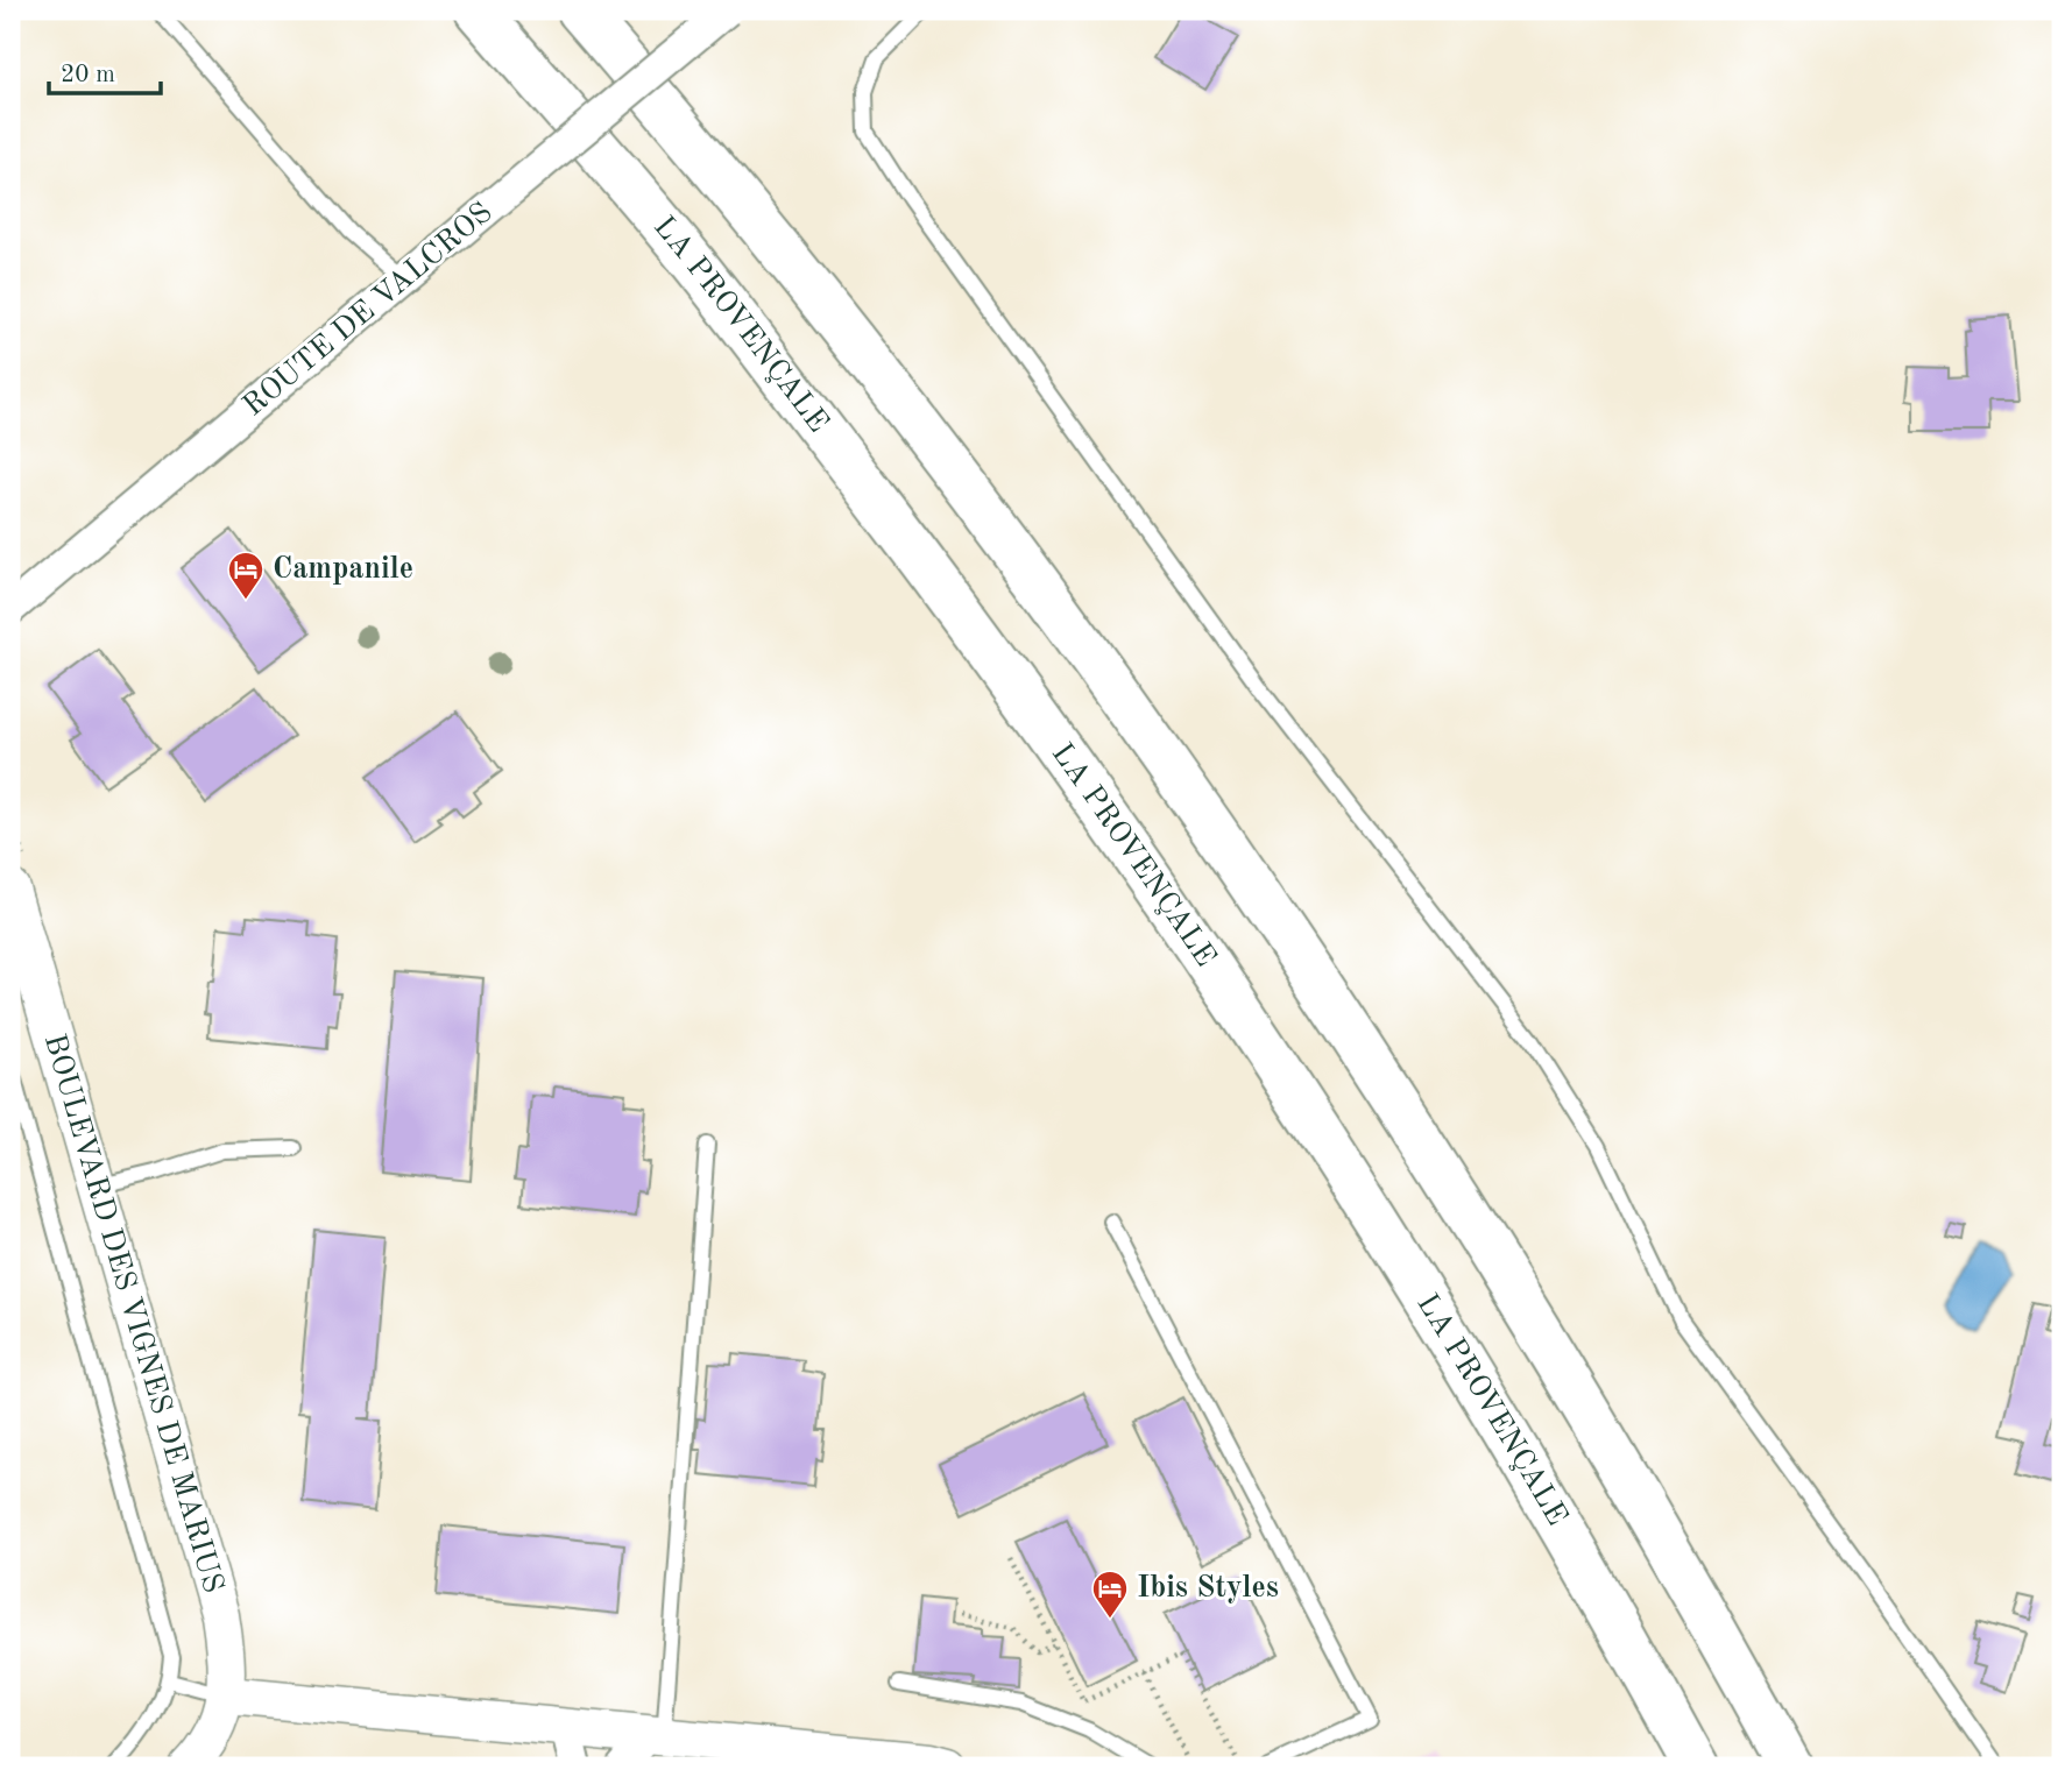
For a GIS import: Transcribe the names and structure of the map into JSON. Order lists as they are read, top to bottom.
{
  "streets": {
    "highway": ["LA PROVENÇALE"],
    "street": ["ROUTE DE VALCROS", "BOULEVARD DES VIGNES DE MARIUS"]
  },
  "places": {
    "hotel": ["Campanile", "Ibis Styles"]
  },
  "scale_bar": "20 m"
}
